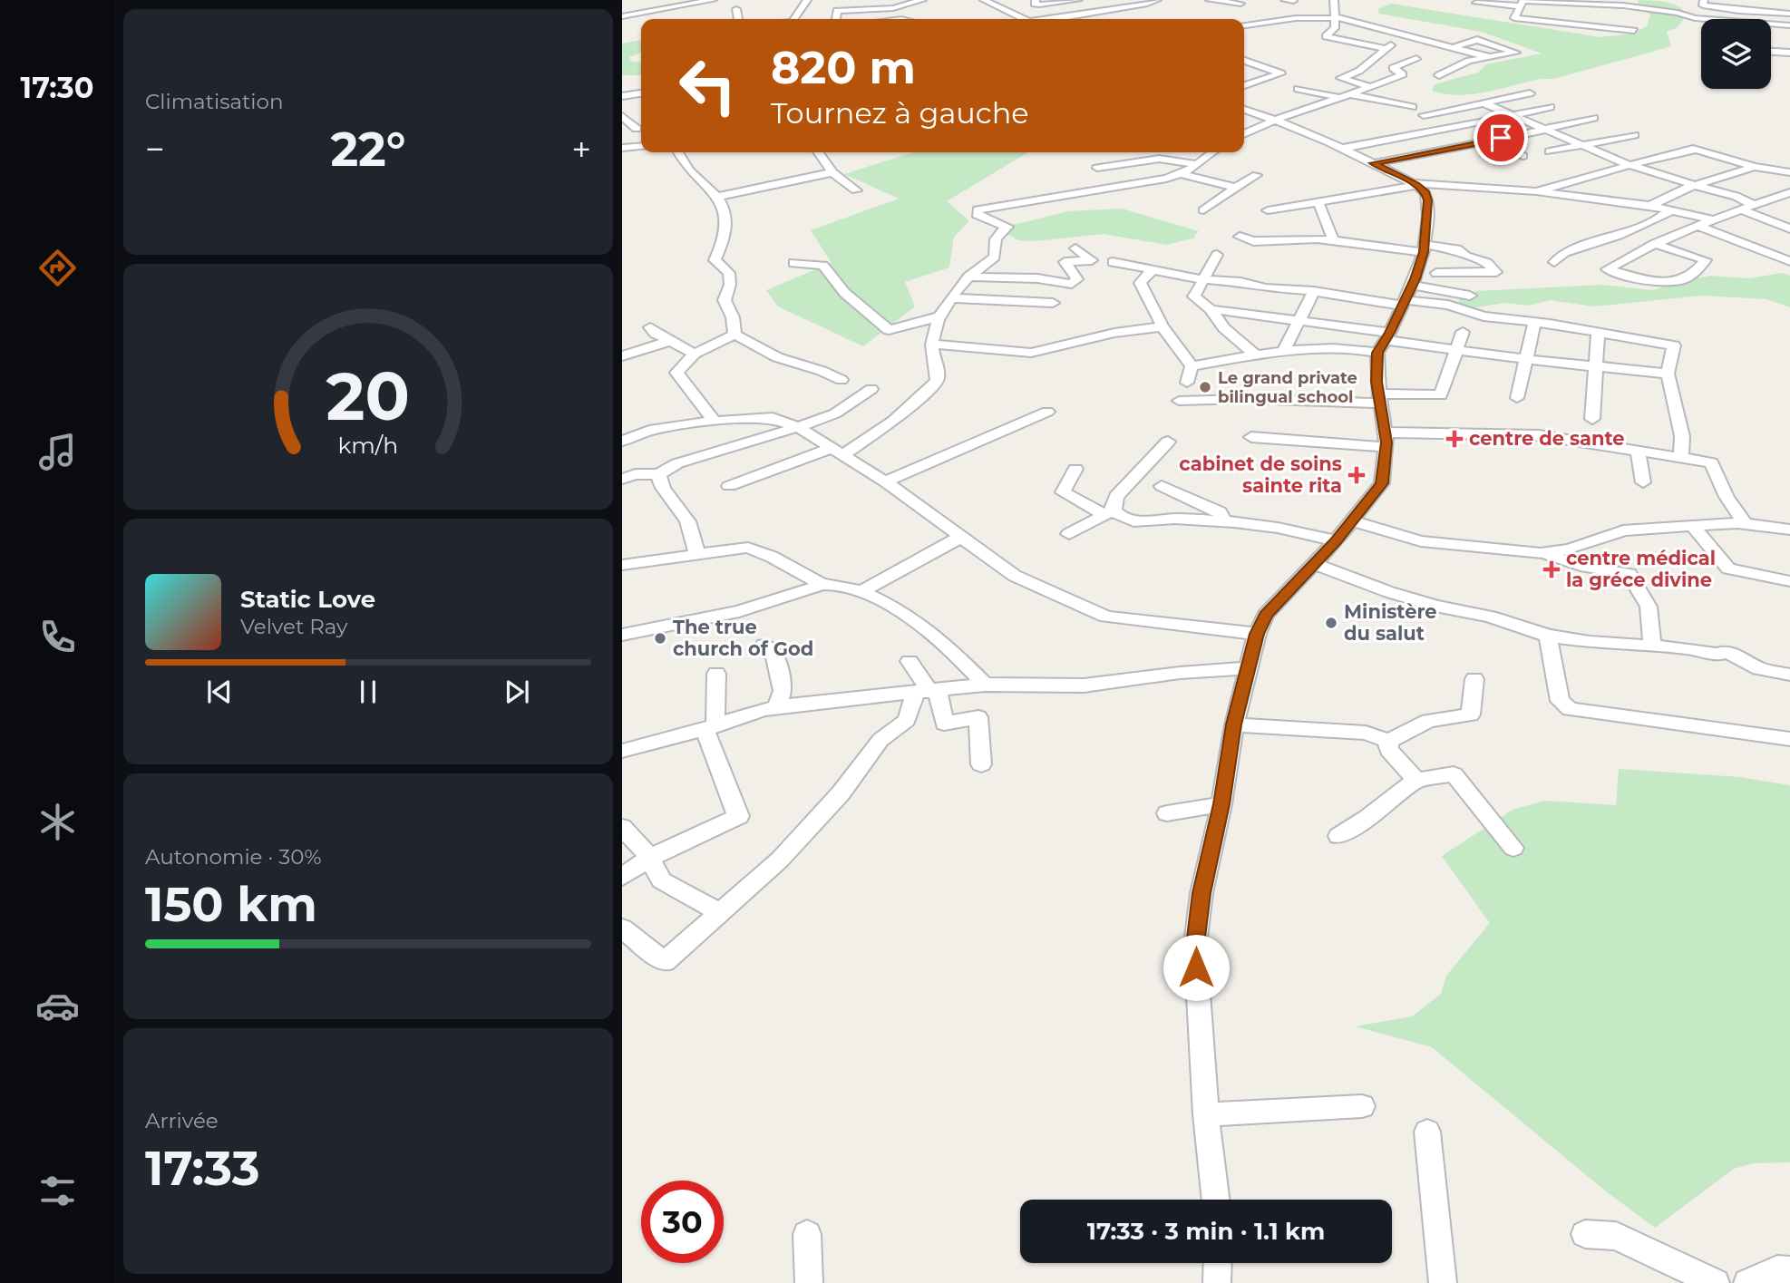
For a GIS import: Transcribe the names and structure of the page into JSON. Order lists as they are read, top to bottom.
{
  "places": {
    "other": ["Le grand private bilingual school", "Ministère du salut", "The true church of God"],
    "health": ["centre de sante", "cabinet de soins sainte rita", "centre médical la gréce divine"]
  },
  "page": {
    "tabs": "17:30",
    "tile": [
      "Climatisation",
      ["Autonomie · 30%", "150 km"],
      ["Arrivée", "17:33"]
    ],
    "turn": ["820 m", "Tournez à gauche"],
    "heat": ["−", "22°", "+"],
    "song": ["Static Love", "Velvet Ray"],
    "limit": "30",
    "trip": "17:33 · 3 min · 1.1 km",
    "gauge": ["20", "km/h"]
  }
}
